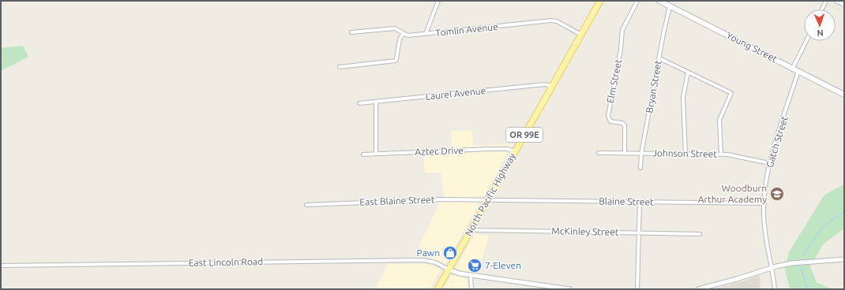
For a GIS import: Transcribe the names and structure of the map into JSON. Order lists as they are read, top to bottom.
{
  "streets": {
    "main road": ["Young Street", "OR 99E", "North Pacific Highway"],
    "street": [
      "Tomlin Avenue",
      "Elm Street",
      "Bryan Street",
      "Laurel Avenue",
      "Gatch Street",
      "Aztec Drive",
      "Johnson Street",
      "East Blaine Street",
      "Blaine Street",
      "McKinley Street",
      "East Lincoln Road"
    ]
  },
  "crossings": [
    ["Tomlin Avenue", "North Pacific Highway"],
    ["Young Street", "Bryan Street"],
    ["Young Street", "Gatch Street"],
    ["Elm Street", "Johnson Street"],
    ["Bryan Street", "Johnson Street"],
    ["Laurel Avenue", "North Pacific Highway"],
    ["Gatch Street", "Johnson Street"],
    ["Gatch Street", "Blaine Street"],
    ["Aztec Drive", "North Pacific Highway"],
    ["North Pacific Highway", "East Blaine Street"],
    ["North Pacific Highway", "Blaine Street"],
    ["North Pacific Highway", "McKinley Street"],
    ["North Pacific Highway", "East Lincoln Road"],
    ["East Blaine Street", "Blaine Street"]
  ],
  "places": {
    "school or university": ["Woodburn Arthur Academy"],
    "shop": ["Pawn"],
    "supermarket": ["7-Eleven"]
  },
  "north": "bottom"
}
